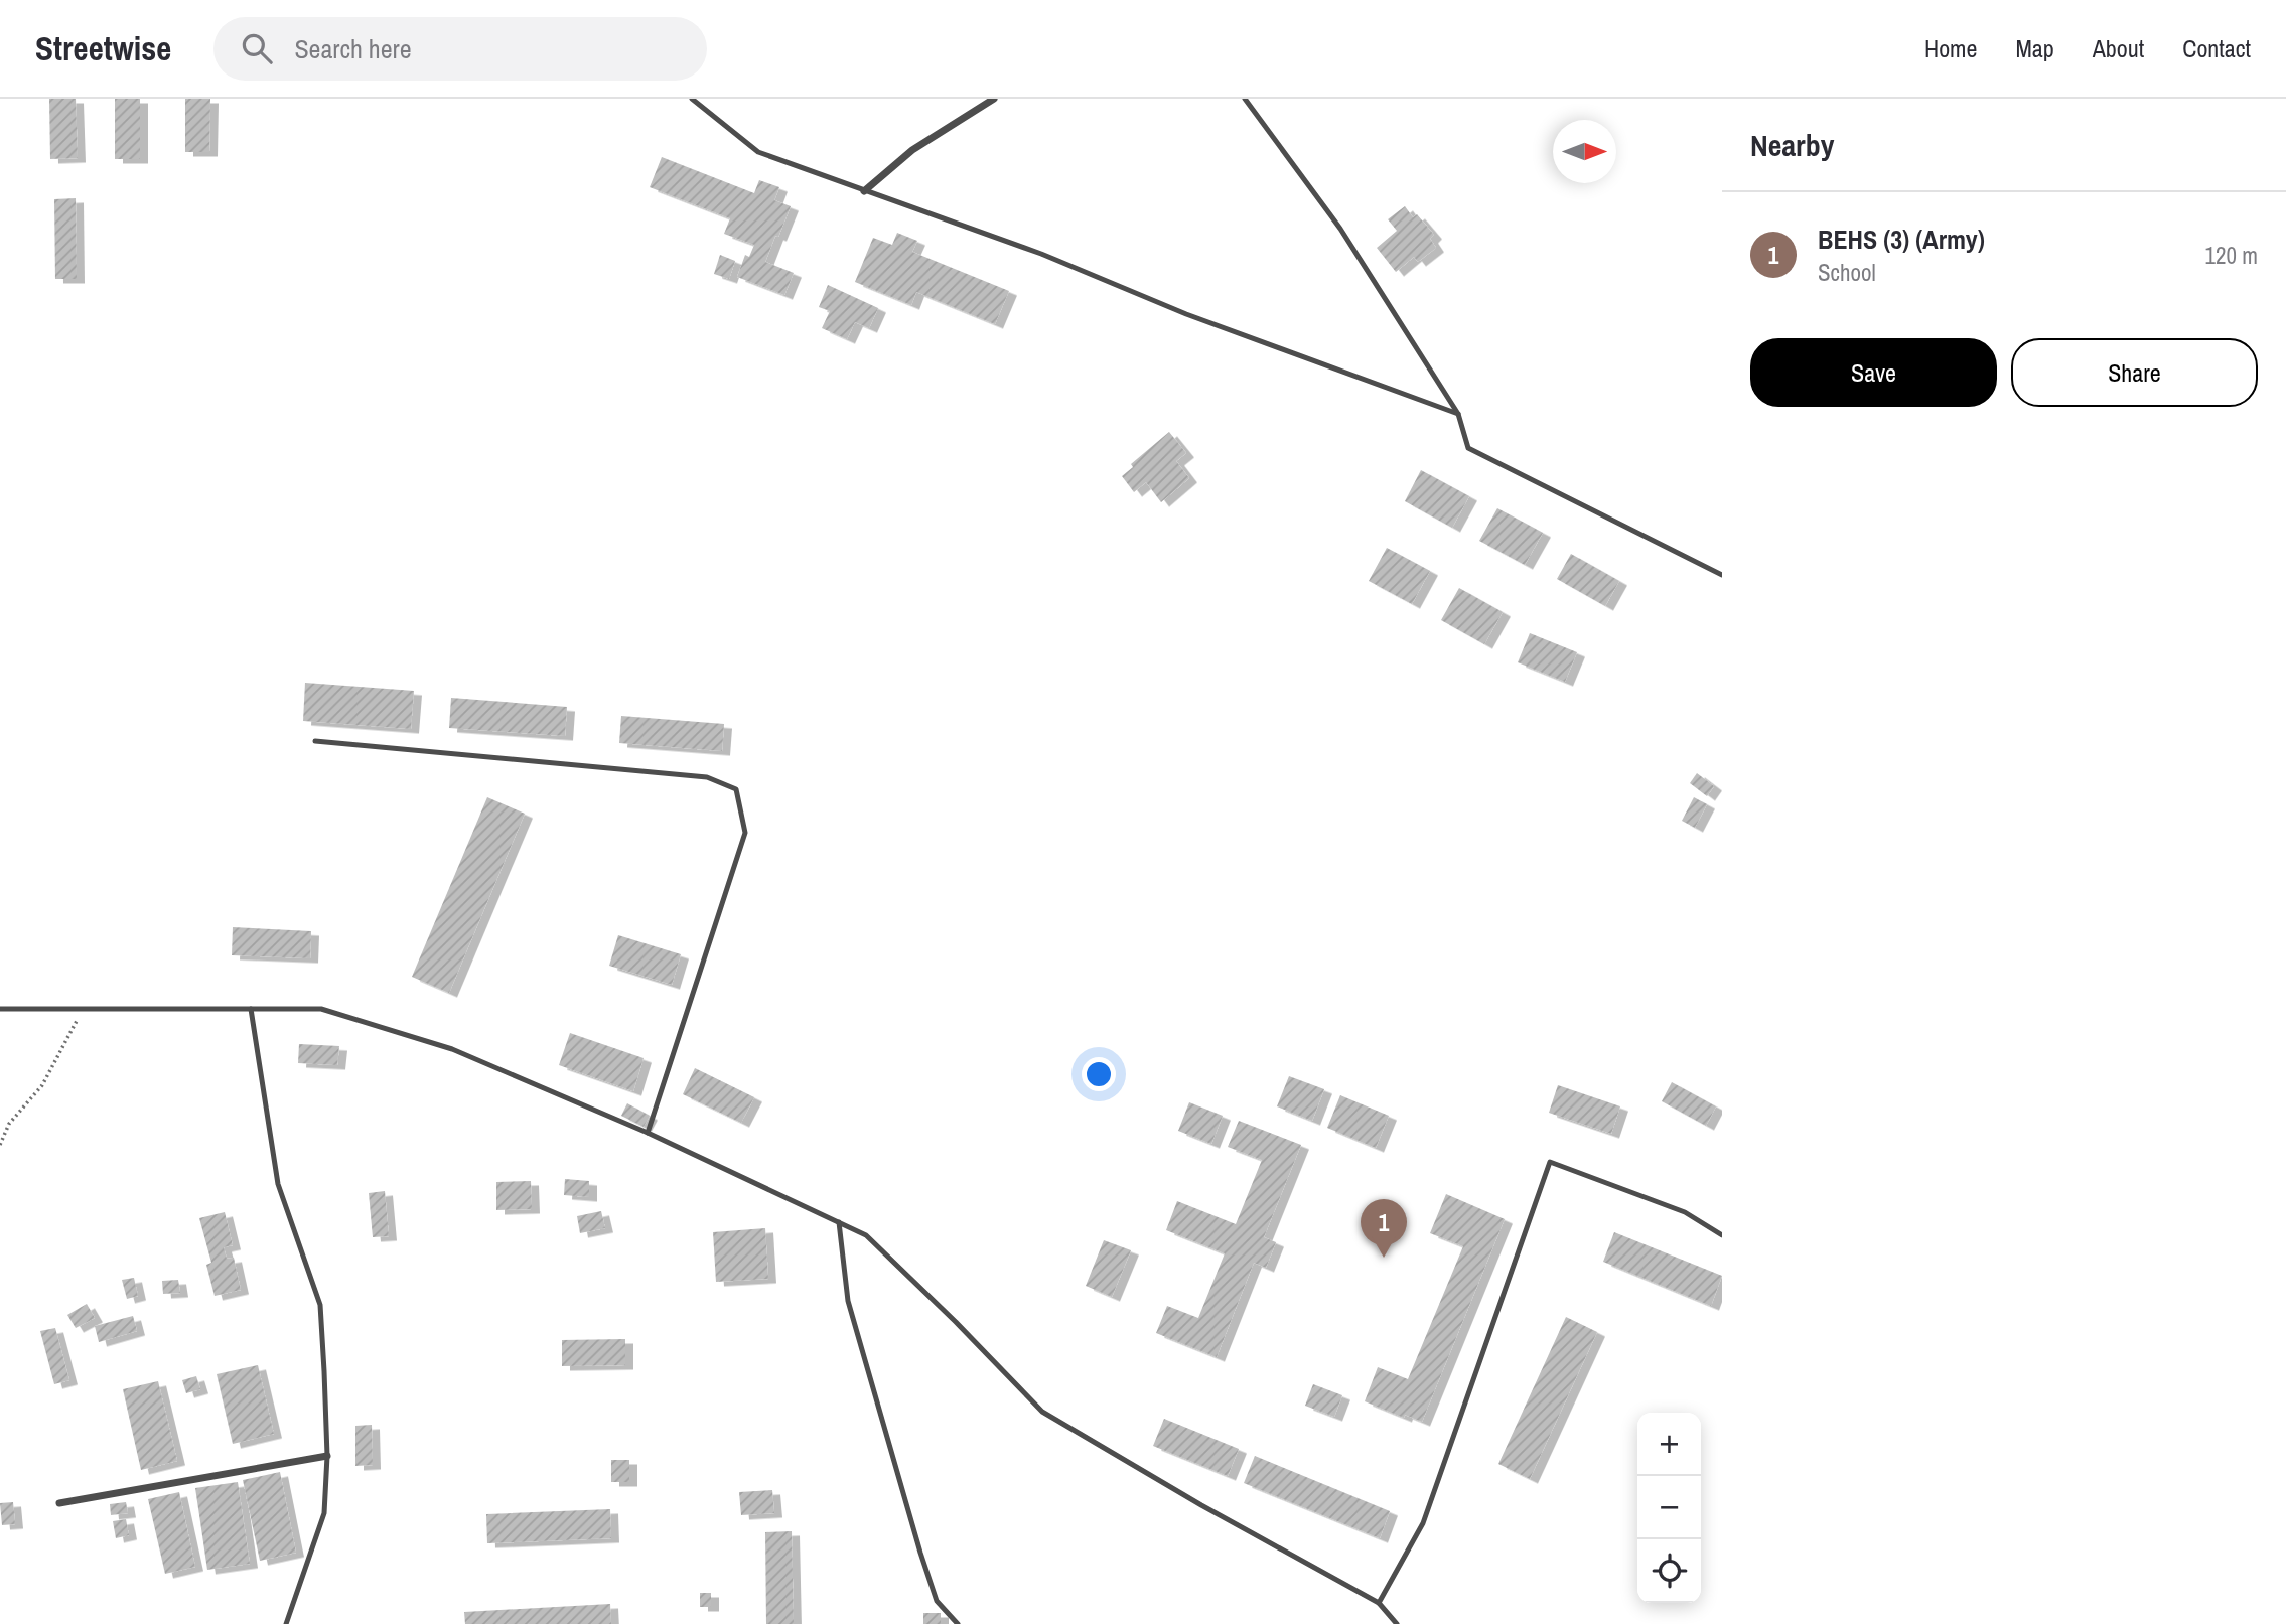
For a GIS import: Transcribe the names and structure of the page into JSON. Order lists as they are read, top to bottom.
{
  "north": "right",
  "page": {
    "header": "Streetwise",
    "search": "Search here",
    "nav": [
      "Home",
      "Map",
      "About",
      "Contact"
    ],
    "heading": "Nearby",
    "list": [
      {
        "mark": "1",
        "name": "BEHS (3) (Army)",
        "note": "School",
        "value": "120 m"
      }
    ],
    "buttons": ["Save", "Share"],
    "pins": "1",
    "map_buttons": ["+", "−"]
  }
}
